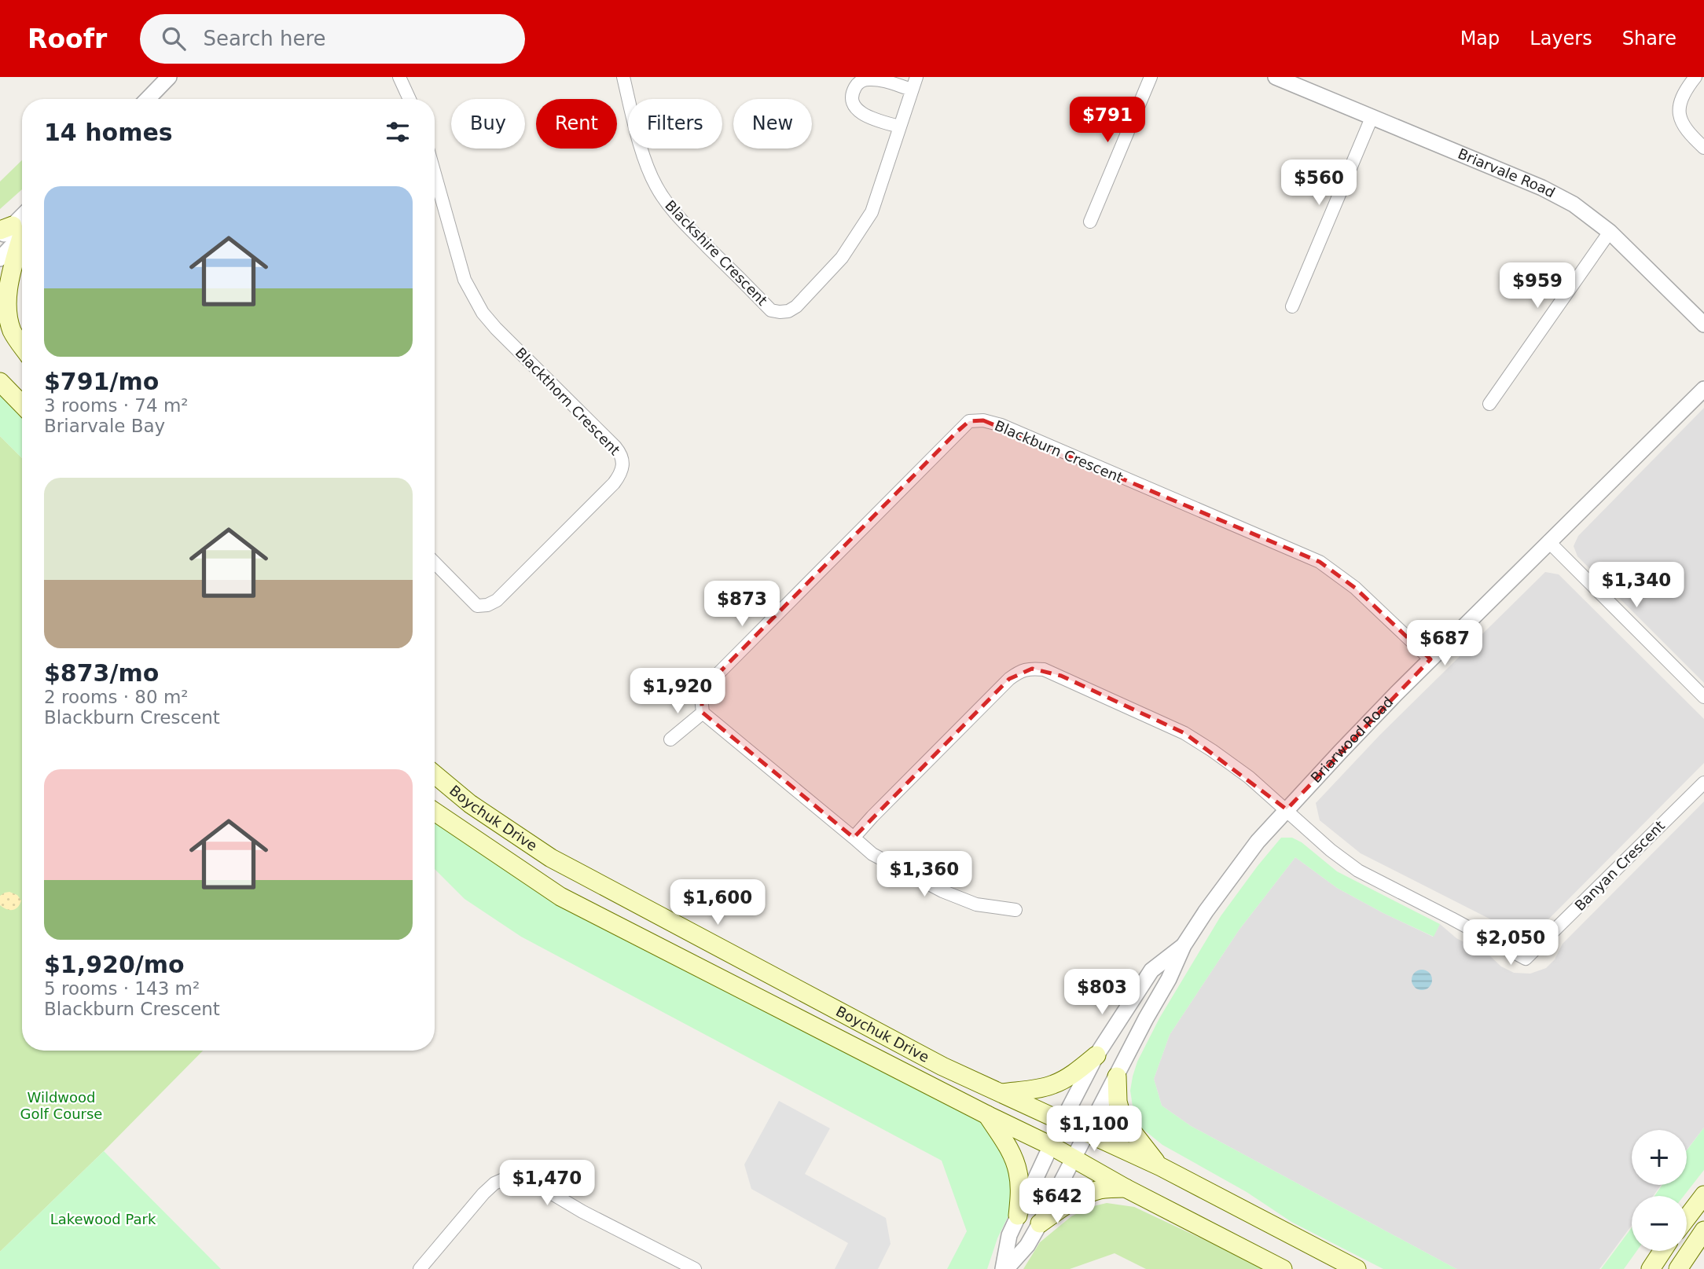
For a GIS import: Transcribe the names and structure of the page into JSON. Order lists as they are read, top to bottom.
{
  "streets": {
    "main road": ["Boychuk Drive"],
    "street": [
      "Briarvale Road",
      "Blackshire Crescent",
      "Blackthorn Crescent",
      "Blackburn Crescent",
      "Briarwood Road",
      "Banyan Crescent"
    ]
  },
  "crossings": [
    ["Blackburn Crescent", "Briarwood Road"],
    ["Briarwood Road", "Boychuk Drive"],
    ["Briarwood Road", "Banyan Crescent"]
  ],
  "parks": ["Wildwood Golf Course", "Lakewood Park"],
  "page": {
    "header": "Roofr",
    "search": "Search here",
    "nav": ["Map", "Layers", "Share"],
    "price": [
      "$791",
      "$560",
      "$959",
      "$1,340",
      "$873",
      "$687",
      "$1,920",
      "$1,360",
      "$1,600",
      "$2,050",
      "$803",
      "$1,100",
      "$1,470",
      "$642"
    ],
    "chip": [
      "Buy",
      "Rent",
      "Filters",
      "New"
    ],
    "heading": "14 homes",
    "list": [
      {
        "name": "$791/mo",
        "note": "3 rooms · 74 m² · Briarvale Bay"
      },
      {
        "name": "$873/mo",
        "note": "2 rooms · 80 m² · Blackburn Crescent"
      },
      {
        "name": "$1,920/mo",
        "note": "5 rooms · 143 m² · Blackburn Crescent"
      }
    ],
    "map_buttons": ["+", "−"]
  }
}
